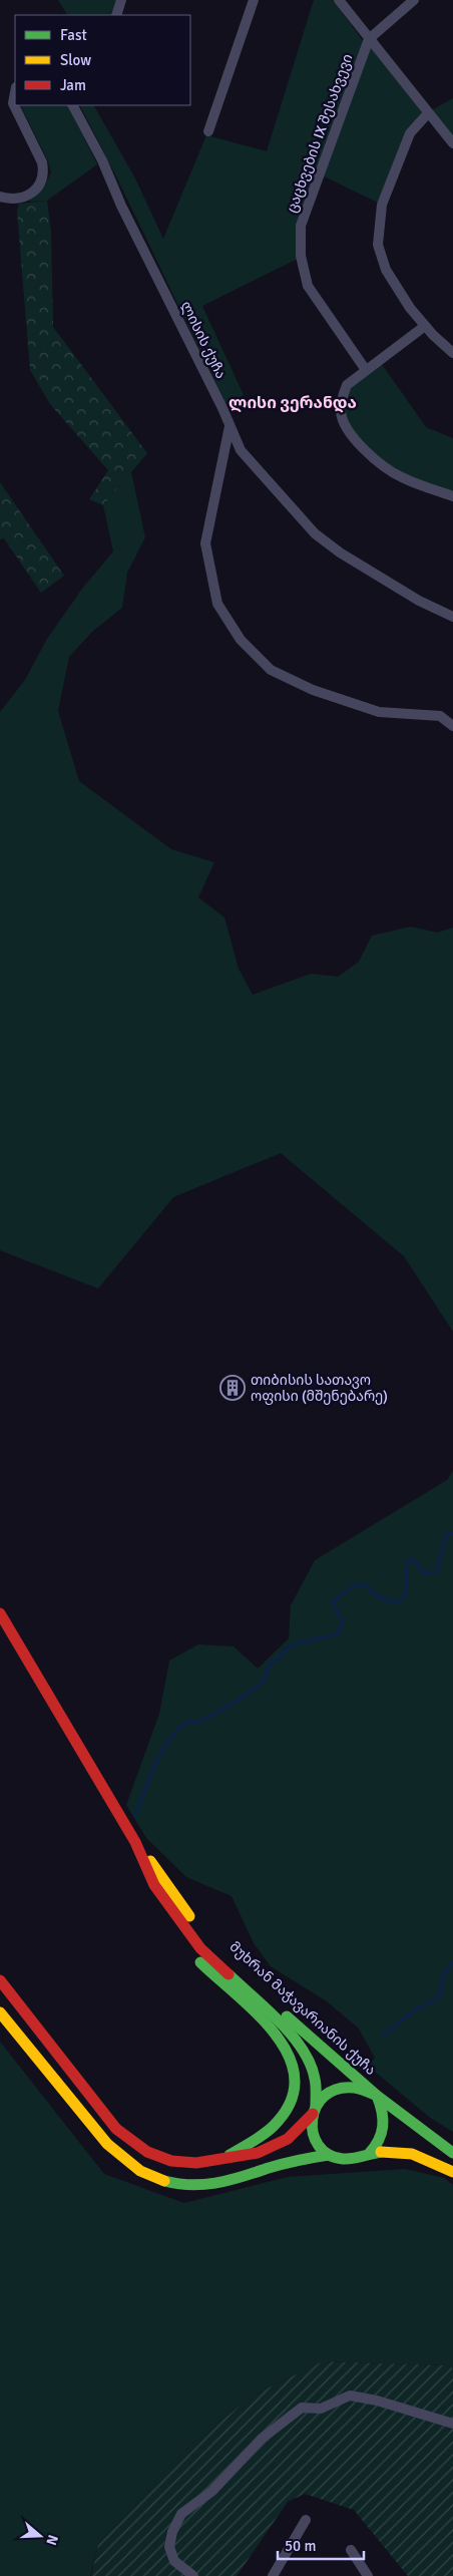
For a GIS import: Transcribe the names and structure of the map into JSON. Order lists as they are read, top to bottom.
{
  "streets": {
    "main road": ["მუხრან მაჭავარიანის ქუჩა"],
    "street": ["ცაცხვების IX შესახვევი", "ლისის ქუჩა"]
  },
  "districts": ["ლისი ვერანდა"],
  "places": {
    "building": ["თიბისის სათავო ოფისი (მშენებარე)"]
  },
  "legend": ["Fast", "Slow", "Jam"],
  "scale_bar": "50 m",
  "north": "right"
}
